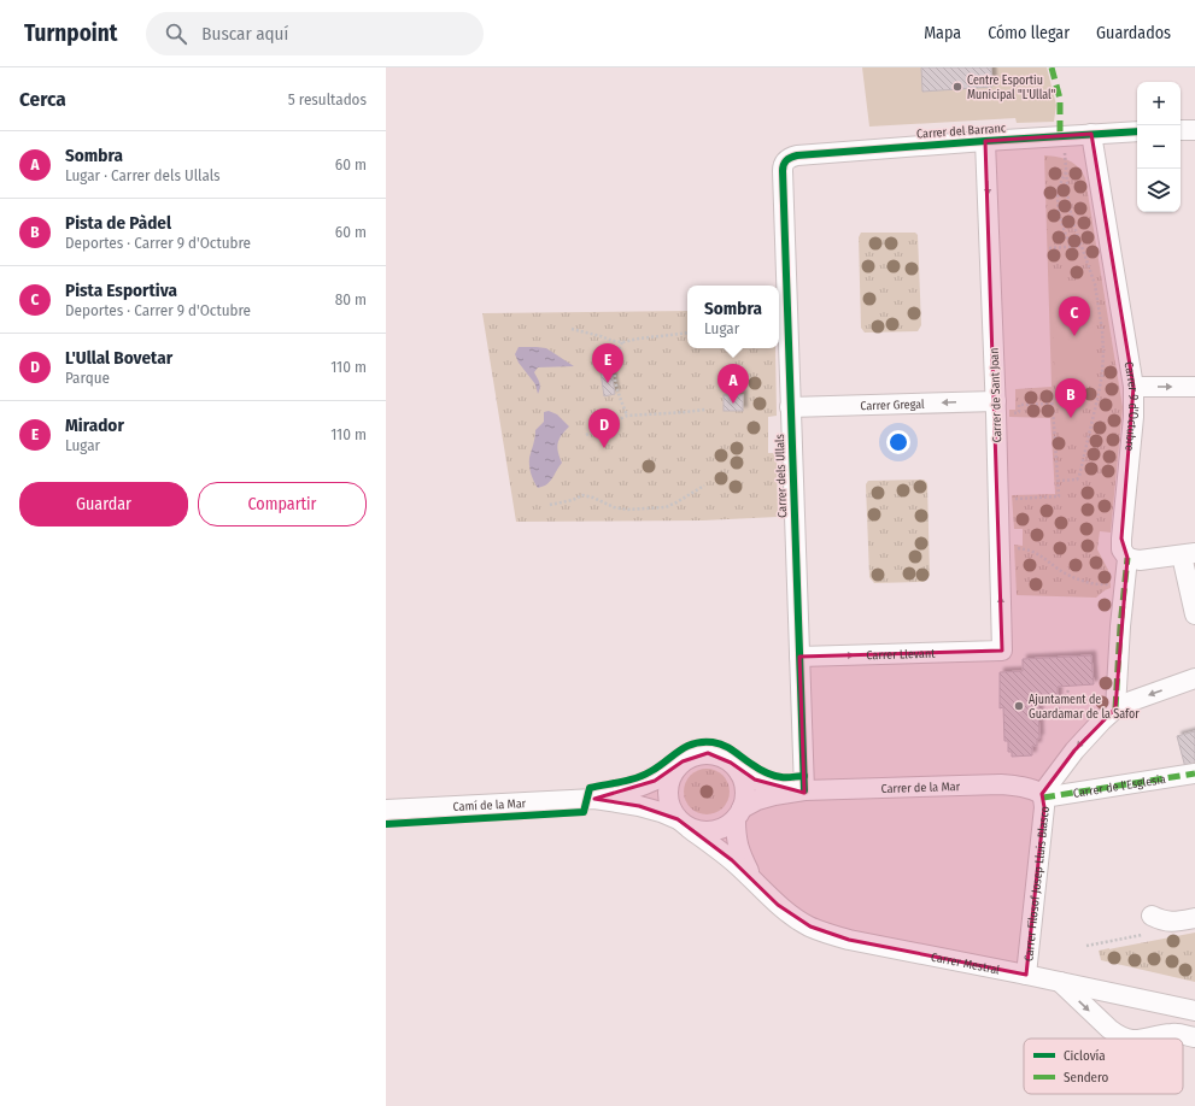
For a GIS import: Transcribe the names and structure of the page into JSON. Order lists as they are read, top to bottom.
{
  "streets": {
    "street": [
      "Carrer del Barranc",
      "Carrer de Sant Joan",
      "Carrer Gregal",
      "Carrer 9 d'Octubre",
      "Carrer dels Ullals",
      "Carrer Llevant",
      "Carrer de l'Esglesia",
      "Carrer de la Mar",
      "Camí de la Mar",
      "Carrer Filosof Josep Lluis Blasco",
      "Carrer Mestral"
    ]
  },
  "crossings": [
    ["Carrer del Barranc", "Carrer de Sant Joan"],
    ["Carrer del Barranc", "Carrer 9 d'Octubre"],
    ["Carrer del Barranc", "Carrer dels Ullals"],
    ["Carrer de Sant Joan", "Carrer Gregal"],
    ["Carrer de Sant Joan", "Carrer Llevant"],
    ["Carrer Gregal", "Carrer dels Ullals"],
    ["Carrer dels Ullals", "Carrer Llevant"],
    ["Carrer dels Ullals", "Carrer de la Mar"],
    ["Carrer de l'Esglesia", "Carrer de la Mar"],
    ["Carrer de l'Esglesia", "Carrer Filosof Josep Lluis Blasco"],
    ["Carrer de la Mar", "Camí de la Mar"],
    ["Carrer de la Mar", "Carrer Filosof Josep Lluis Blasco"],
    ["Carrer de la Mar", "Carrer Mestral"],
    ["Camí de la Mar", "Carrer Mestral"],
    ["Carrer Filosof Josep Lluis Blasco", "Carrer Mestral"]
  ],
  "one_way": ["Carrer Gregal", "Carrer Llevant"],
  "places": ["Centre Esportiu Municipal \"L'Ullal\"", "Ajuntament de Guardamar de la Safor"],
  "legend": ["Ciclovía", "Sendero"],
  "page": {
    "header": "Turnpoint",
    "search": "Buscar aquí",
    "nav": ["Mapa", "Cómo llegar", "Guardados"],
    "heading": ["Cerca", "5 resultados"],
    "map_buttons": ["+", "−"],
    "list": [
      {
        "mark": "A",
        "name": "Sombra",
        "note": "Lugar · Carrer dels Ullals",
        "value": "60 m"
      },
      {
        "mark": "B",
        "name": "Pista de Pàdel",
        "note": "Deportes · Carrer 9 d'Octubre",
        "value": "60 m"
      },
      {
        "mark": "C",
        "name": "Pista Esportiva",
        "note": "Deportes · Carrer 9 d'Octubre",
        "value": "80 m"
      },
      {
        "mark": "D",
        "name": "L'Ullal Bovetar",
        "note": "Parque",
        "value": "110 m"
      },
      {
        "mark": "E",
        "name": "Mirador",
        "note": "Lugar",
        "value": "110 m"
      }
    ],
    "popup": ["Sombra", "Lugar"],
    "pins": [
      "C",
      "E",
      "A",
      "B",
      "D"
    ],
    "buttons": ["Guardar", "Compartir"]
  }
}
